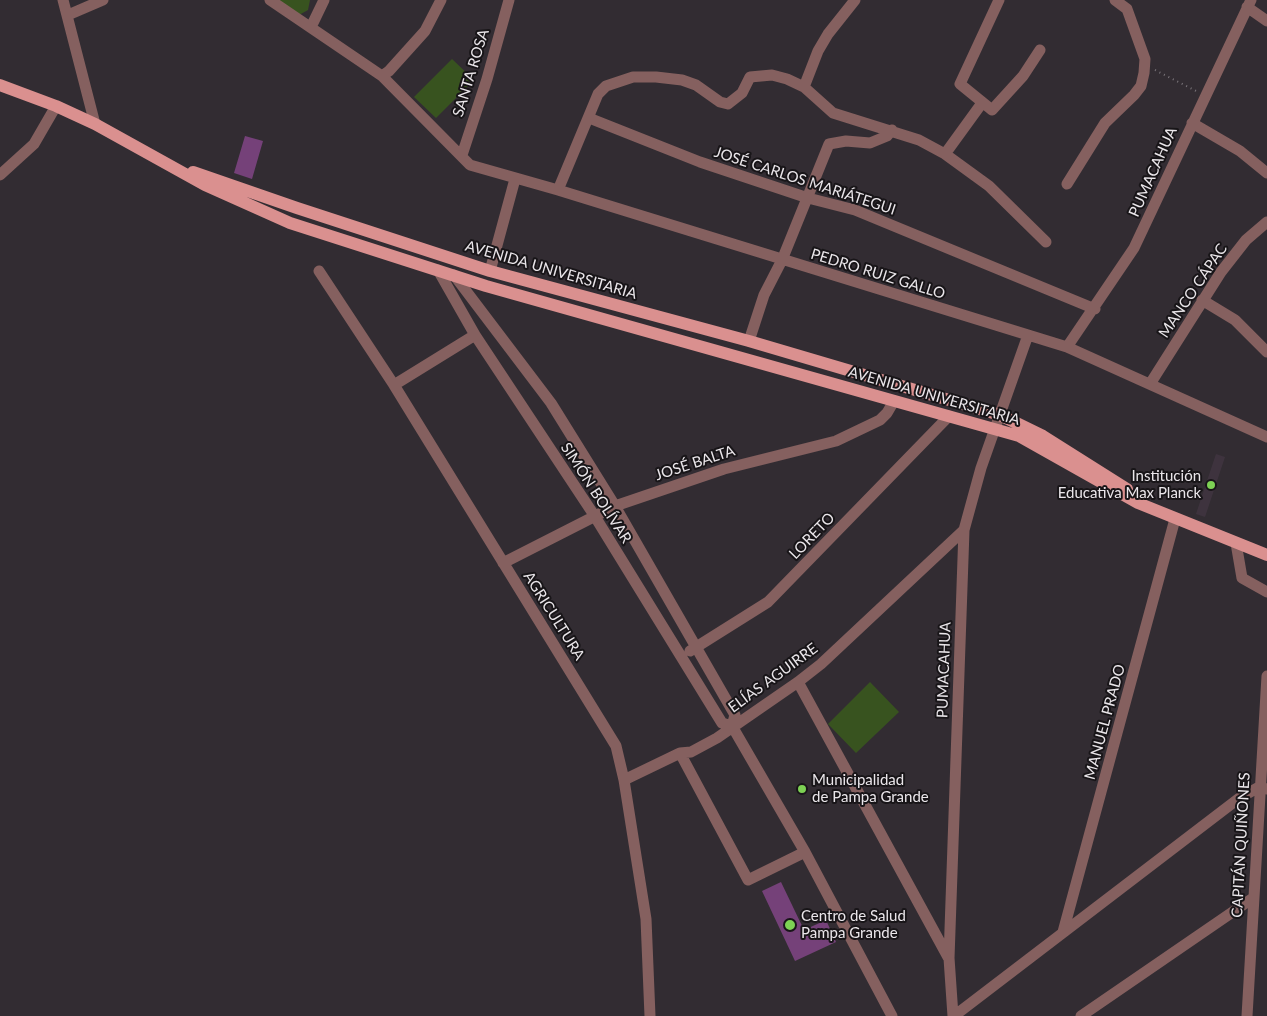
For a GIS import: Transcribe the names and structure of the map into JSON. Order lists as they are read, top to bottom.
{
  "streets": {
    "main road": ["AVENIDA UNIVERSITARIA"],
    "street": [
      "SANTA ROSA",
      "PUMACAHUA",
      "JOSÉ CARLOS MARIÁTEGUI",
      "PEDRO RUIZ GALLO",
      "MANCO CÁPAC",
      "JOSÉ BALTA",
      "SIMÓN BOLÍVAR",
      "LORETO",
      "AGRICULTURA",
      "ELÍAS AGUIRRE",
      "MANUEL PRADO",
      "CAPITÁN QUIÑONES"
    ]
  },
  "crossings": [
    ["SANTA ROSA", "PEDRO RUIZ GALLO"],
    ["PUMACAHUA", "JOSÉ CARLOS MARIÁTEGUI"],
    ["PUMACAHUA", "AVENIDA UNIVERSITARIA"],
    ["PUMACAHUA", "PEDRO RUIZ GALLO"],
    ["PUMACAHUA", "ELÍAS AGUIRRE"],
    ["AVENIDA UNIVERSITARIA", "JOSÉ BALTA"],
    ["AVENIDA UNIVERSITARIA", "SIMÓN BOLÍVAR"],
    ["AVENIDA UNIVERSITARIA", "LORETO"],
    ["AVENIDA UNIVERSITARIA", "MANUEL PRADO"],
    ["PEDRO RUIZ GALLO", "MANCO CÁPAC"],
    ["JOSÉ BALTA", "SIMÓN BOLÍVAR"],
    ["JOSÉ BALTA", "AGRICULTURA"],
    ["SIMÓN BOLÍVAR", "LORETO"],
    ["SIMÓN BOLÍVAR", "ELÍAS AGUIRRE"],
    ["AGRICULTURA", "ELÍAS AGUIRRE"]
  ],
  "places": ["Institución Educativa Max Planck", "Municipalidad de Pampa Grande", "Centro de Salud Pampa Grande"]
}
